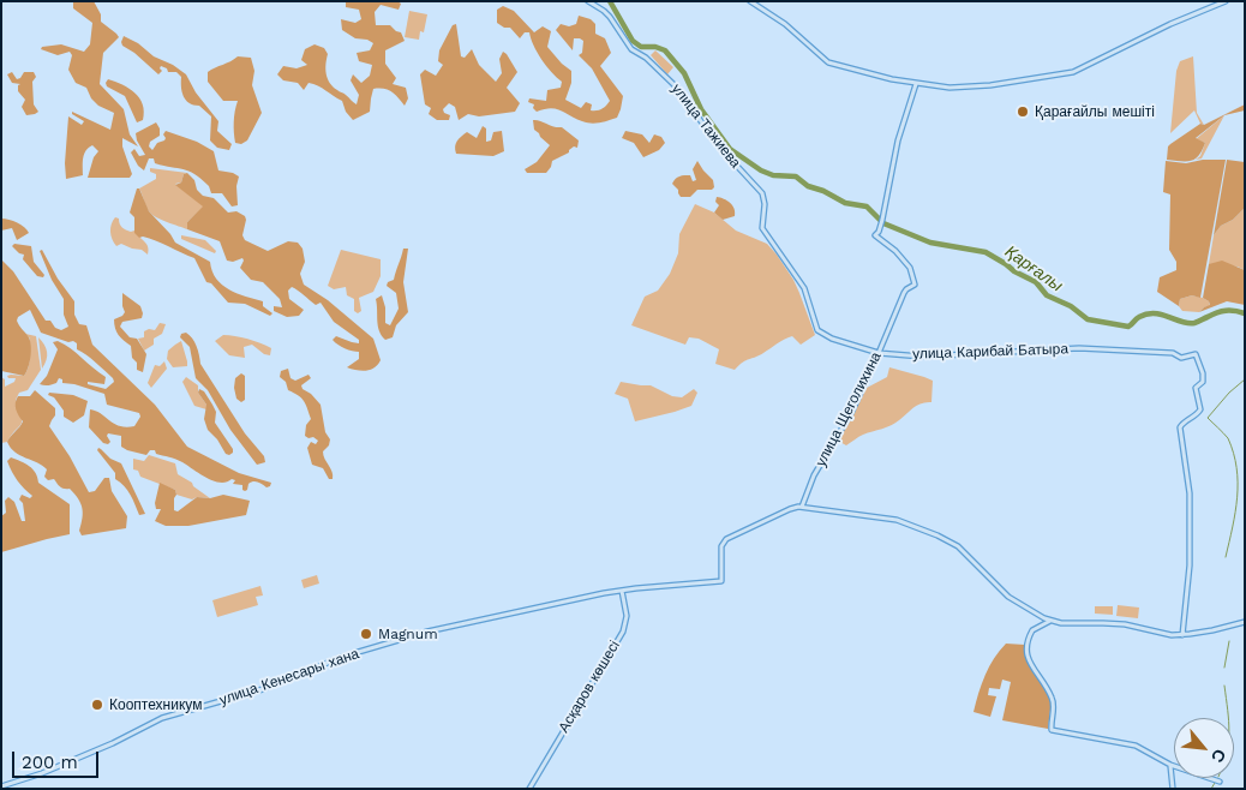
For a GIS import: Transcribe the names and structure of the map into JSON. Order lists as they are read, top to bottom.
{
  "streets": {
    "street": [
      "улица Тажиева",
      "улица Карибай Батыра",
      "улица Щеголихина",
      "улица Кенесары хана",
      "Асқаров көшесі"
    ]
  },
  "crossings": [
    ["улица Тажиева", "улица Карибай Батыра"],
    ["улица Карибай Батыра", "улица Щеголихина"],
    ["улица Кенесары хана", "Асқаров көшесі"]
  ],
  "water": ["Қарғалы"],
  "places": ["Қарағайлы мешіті", "Magnum", "Кооптехникум"],
  "scale_bar": "200 m",
  "north": "bottom right"
}
